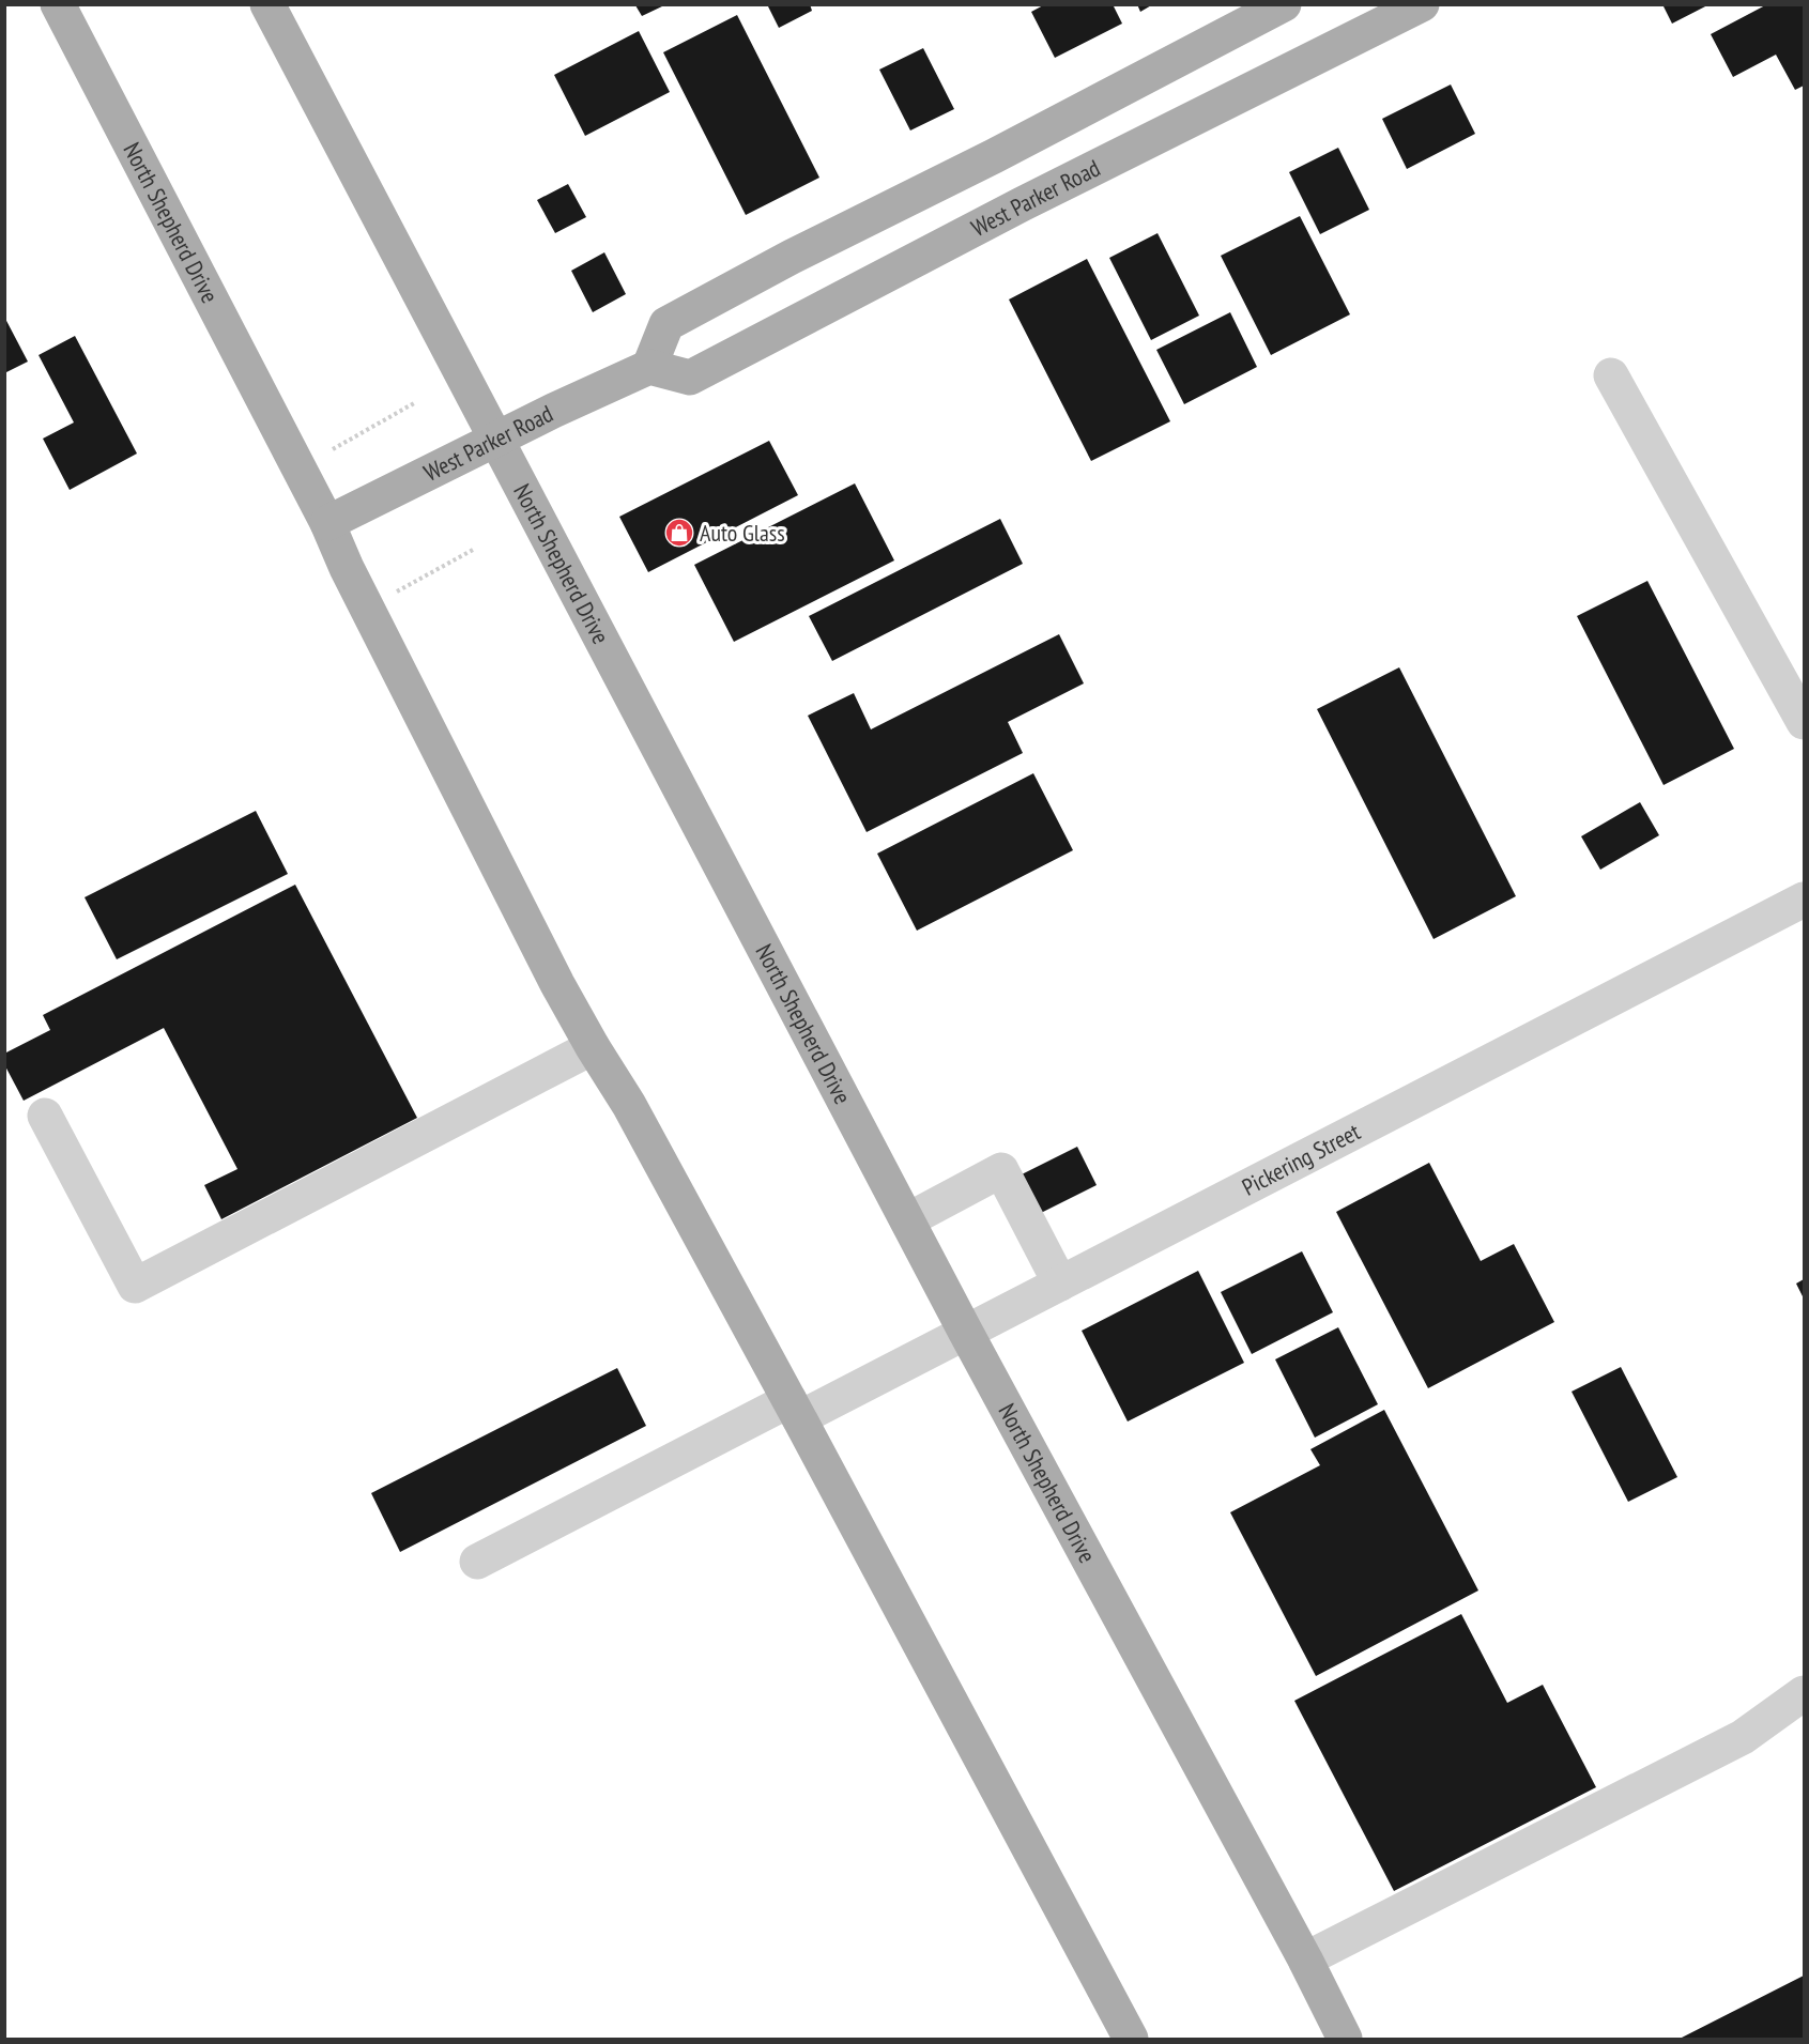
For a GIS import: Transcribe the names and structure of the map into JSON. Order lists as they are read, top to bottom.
{
  "streets": {
    "main road": ["West Parker Road", "North Shepherd Drive"],
    "street": ["Pickering Street"]
  },
  "crossings": [
    ["West Parker Road", "North Shepherd Drive"],
    ["North Shepherd Drive", "Pickering Street"]
  ],
  "places": {
    "shop": ["Auto Glass"]
  }
}
